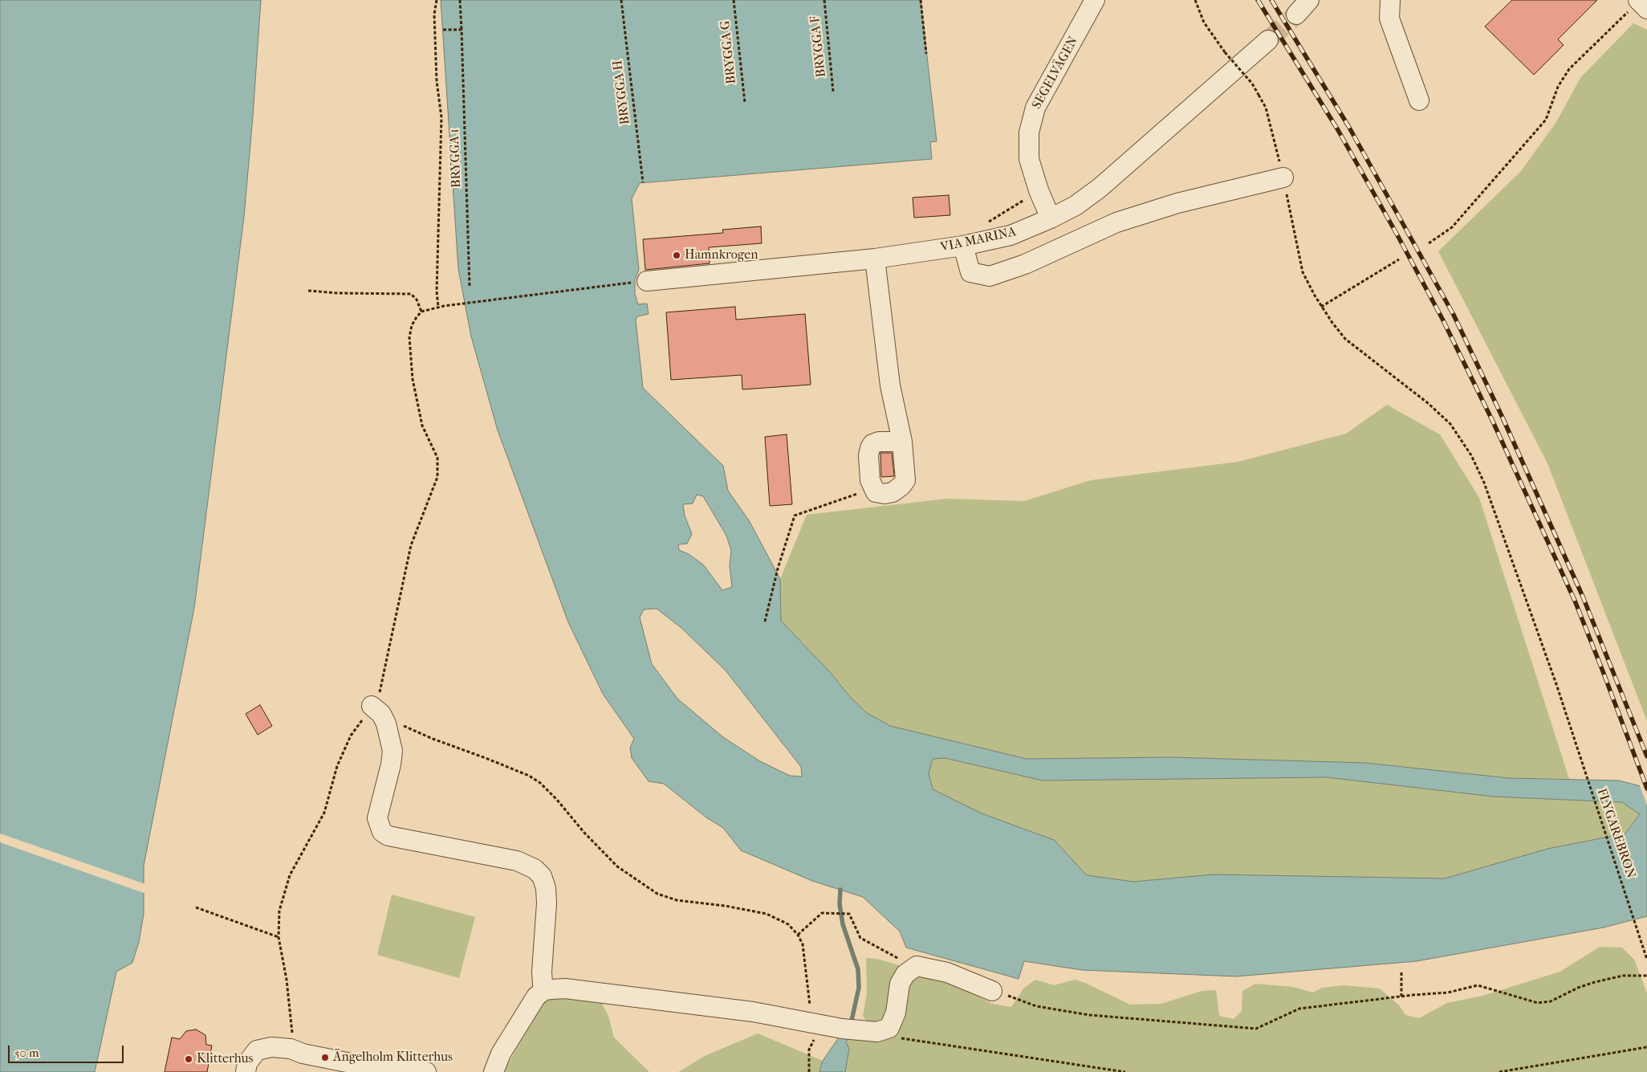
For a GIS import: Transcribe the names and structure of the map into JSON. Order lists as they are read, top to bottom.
{
  "streets": {
    "street": ["SEGELVÄGEN", "VIA MARINA"],
    "path": [
      "BRYGGA F",
      "BRYGGA G",
      "BRYGGA H",
      "BRYGGA 1",
      "FLYGAREBRON"
    ]
  },
  "crossings": [
    ["SEGELVÄGEN", "VIA MARINA"]
  ],
  "places": ["Hamnkrogen", "Ängelholm Klitterhus", "Klitterhus"],
  "scale_bar": "50 m"
}
